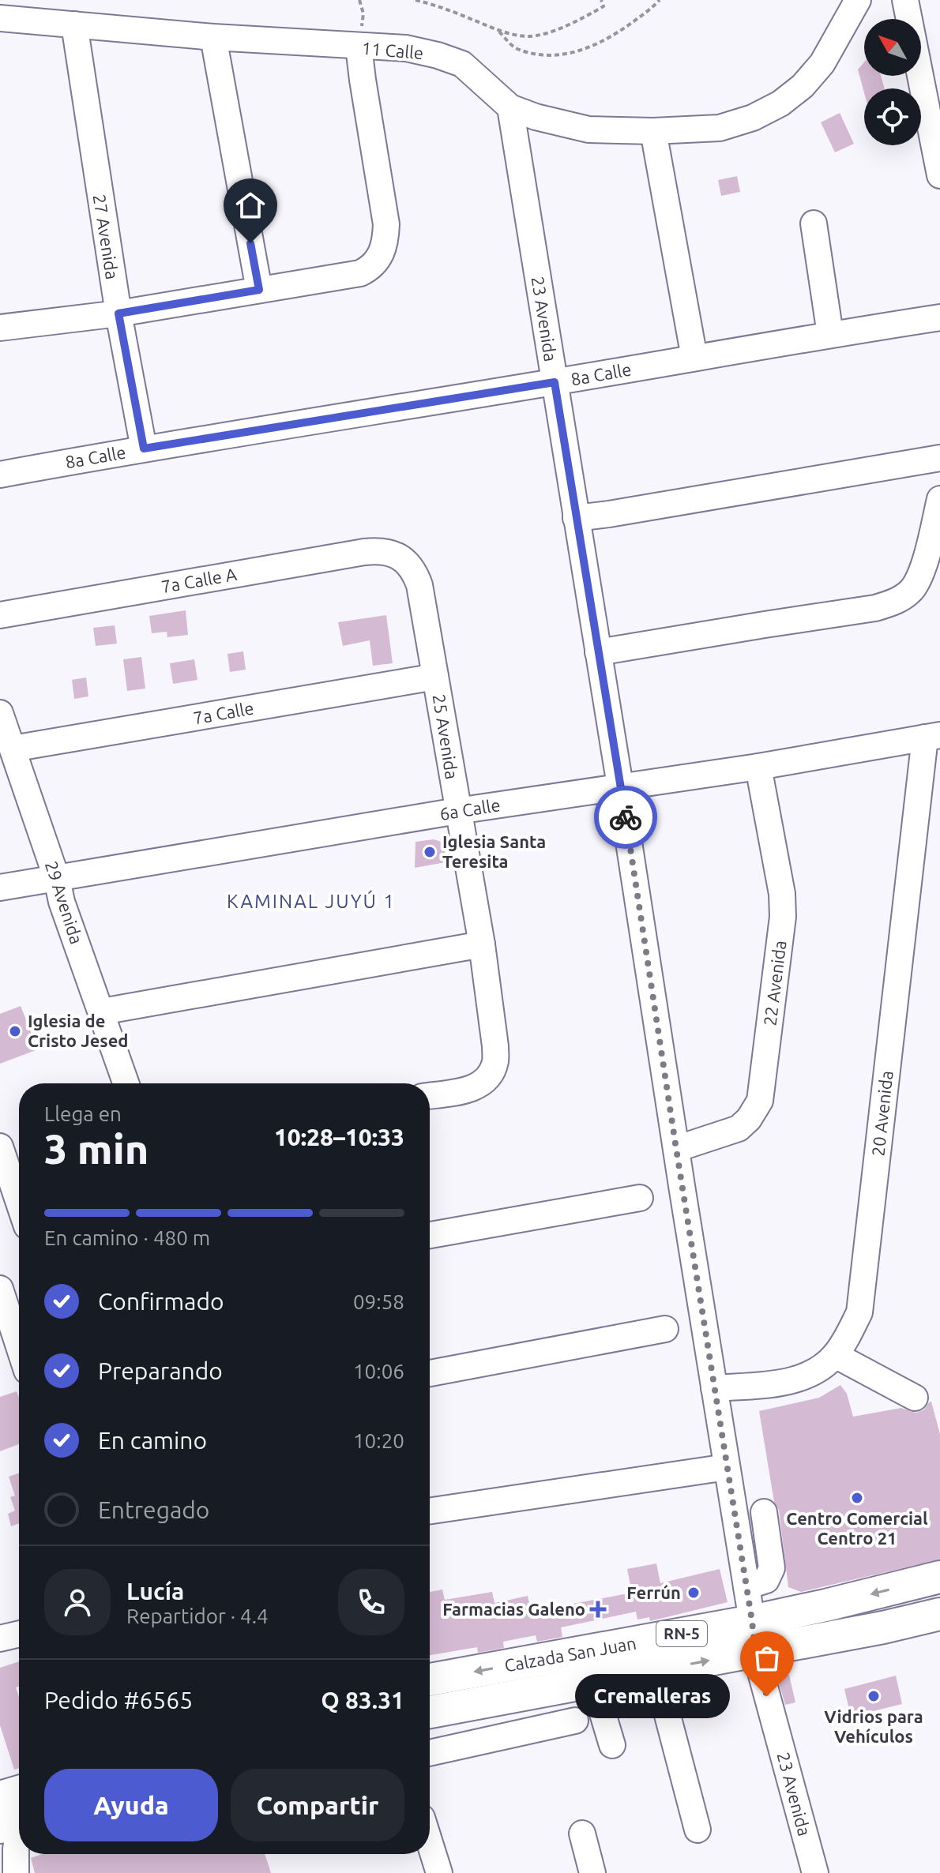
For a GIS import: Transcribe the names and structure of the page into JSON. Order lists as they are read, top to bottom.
{
  "streets": {
    "main road": ["RN-5", "Calzada San Juan"],
    "street": [
      "11 Calle",
      "27 Avenida",
      "23 Avenida",
      "8a Calle",
      "7a Calle A",
      "7a Calle",
      "25 Avenida",
      "6a Calle",
      "29 Avenida",
      "22 Avenida",
      "20 Avenida"
    ]
  },
  "crossings": [
    ["11 Calle", "27 Avenida"],
    ["11 Calle", "23 Avenida"],
    ["27 Avenida", "8a Calle"],
    ["23 Avenida", "8a Calle"],
    ["23 Avenida", "6a Calle"],
    ["23 Avenida", "22 Avenida"],
    ["23 Avenida", "20 Avenida"],
    ["23 Avenida", "Calzada San Juan"],
    ["7a Calle A", "25 Avenida"],
    ["7a Calle", "25 Avenida"],
    ["7a Calle", "29 Avenida"],
    ["25 Avenida", "6a Calle"],
    ["6a Calle", "29 Avenida"],
    ["6a Calle", "22 Avenida"],
    ["6a Calle", "20 Avenida"]
  ],
  "districts": ["KAMINAL JUYÚ 1"],
  "places": {
    "other": [
      "Iglesia Santa Teresita",
      "Iglesia de Cristo Jesed",
      "Centro Comercial Centro 21",
      "Ferrún",
      "Cremalleras",
      "Vidrios para Vehículos"
    ],
    "health": ["Farmacias Galeno"]
  },
  "north": "top left",
  "page": {
    "heading": ["3 min", "Llega en", "10:28–10:33"],
    "panel": [
      "Lucía",
      "Repartidor · 4.4",
      "Pedido #6565",
      "Q 83.31"
    ],
    "bar": "En camino · 480 m",
    "list": [
      ["Confirmado", "09:58"],
      ["Preparando", "10:06"],
      ["En camino", "10:20"],
      "Entregado"
    ],
    "bubble": "Cremalleras",
    "buttons": ["Ayuda", "Compartir"]
  }
}
